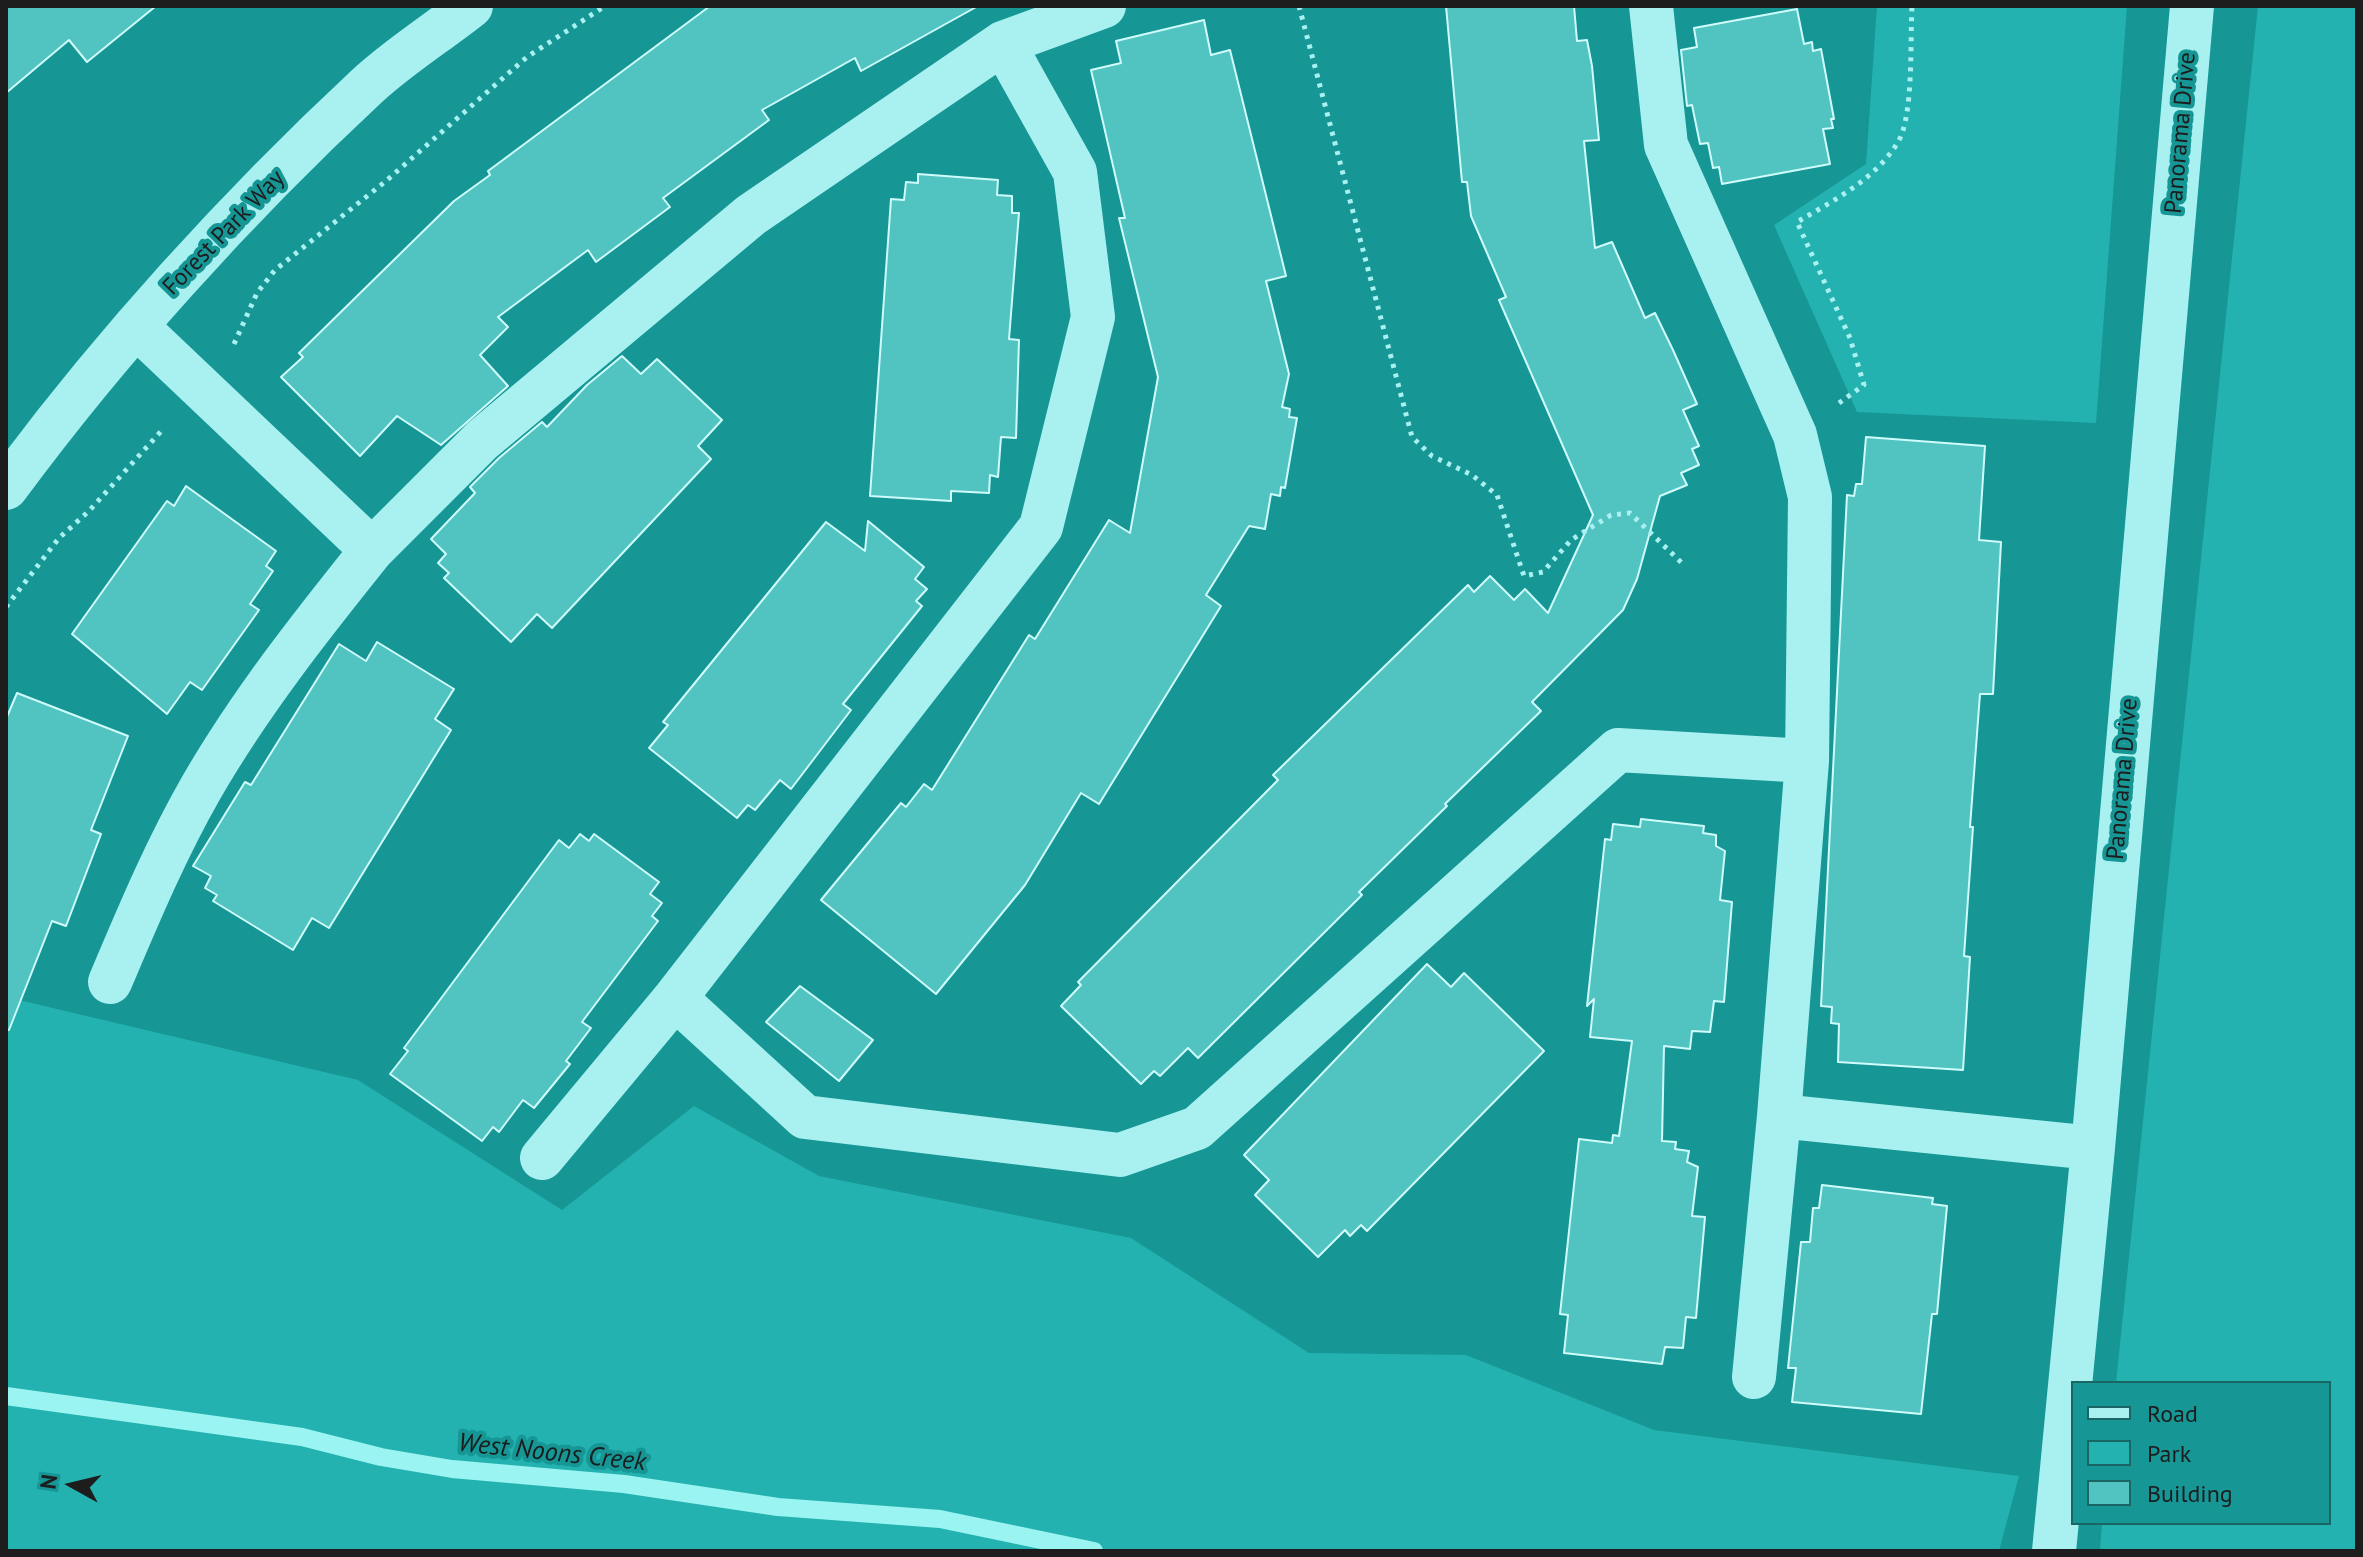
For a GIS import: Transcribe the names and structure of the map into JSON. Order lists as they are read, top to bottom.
{
  "streets": {
    "street": ["Panorama Drive", "Forest Park Way"]
  },
  "water": ["West Noons Creek"],
  "legend": ["Road", "Park", "Building"],
  "north": "left"
}
